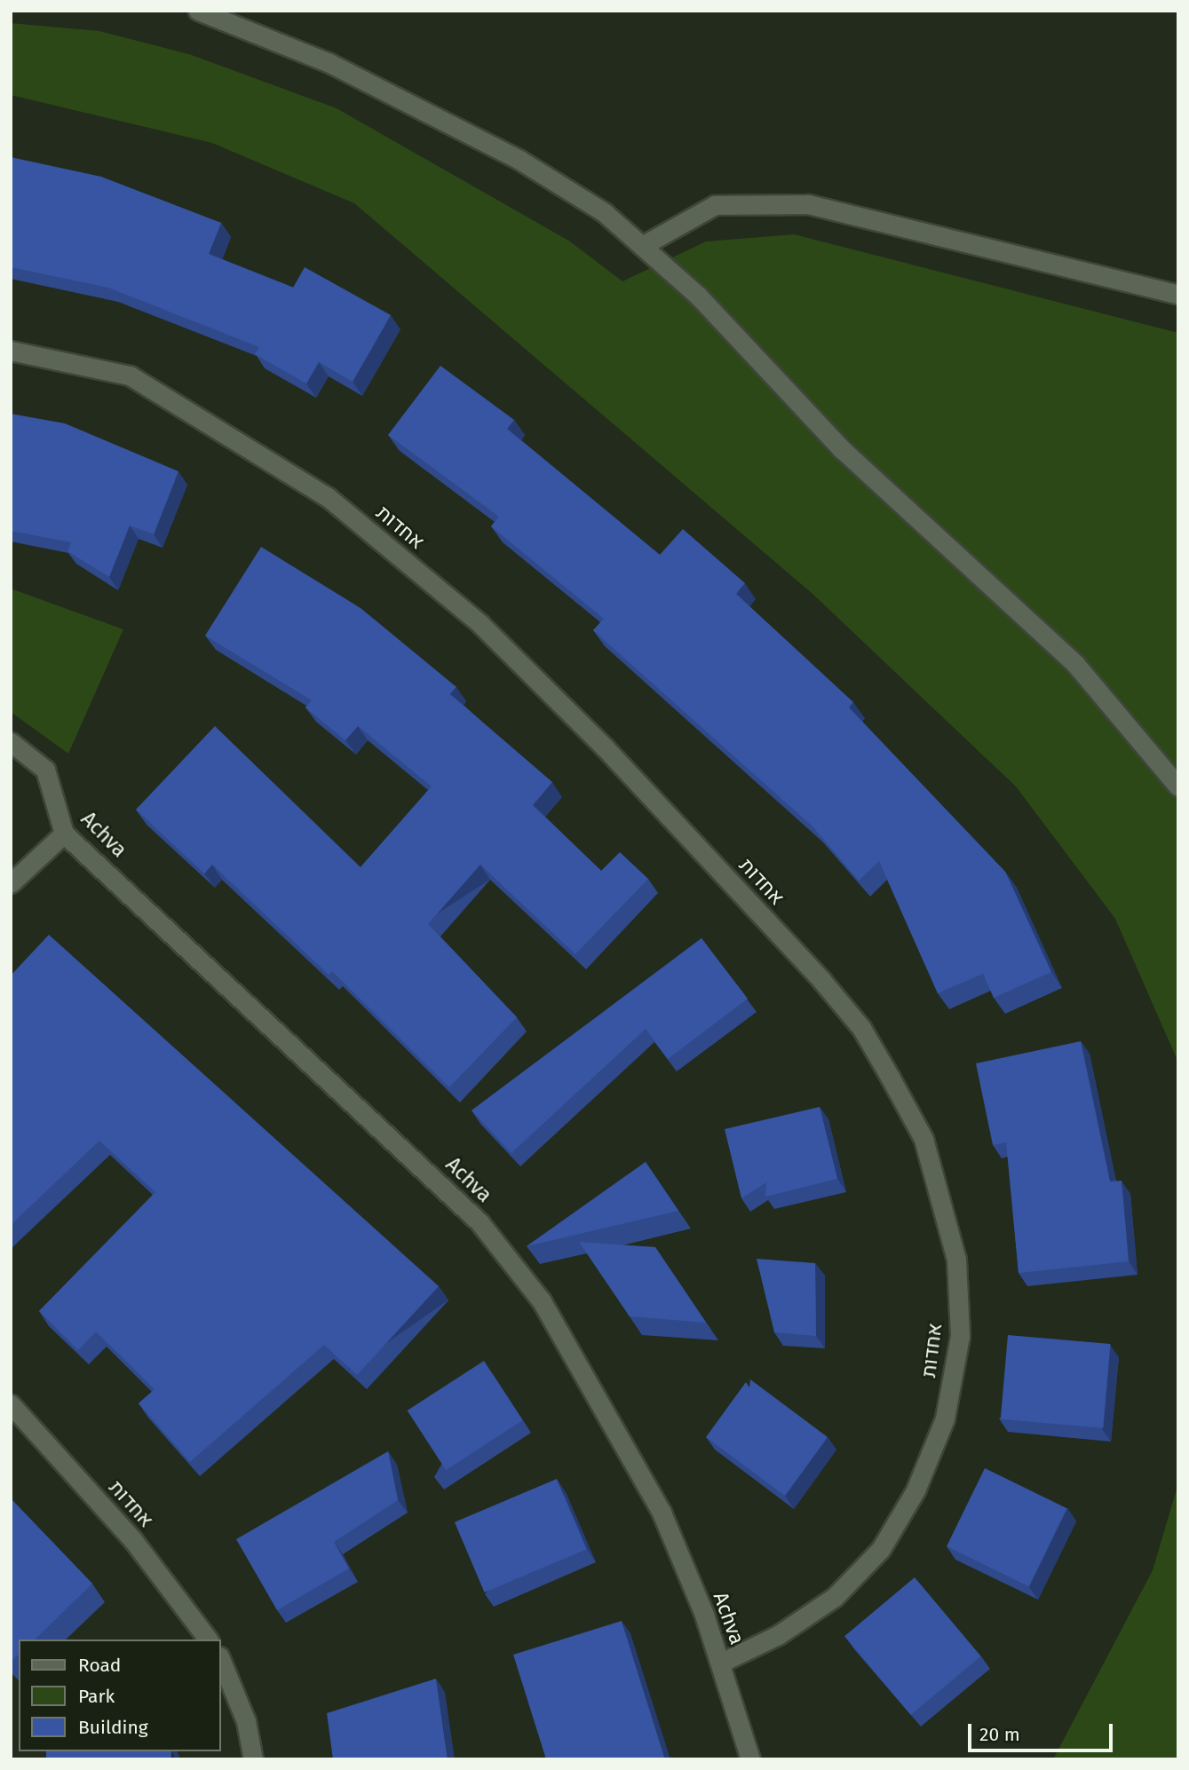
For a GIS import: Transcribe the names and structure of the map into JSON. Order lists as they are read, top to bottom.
{
  "streets": {
    "street": ["אחדות", "Achva"]
  },
  "crossings": [
    ["אחדות", "Achva"]
  ],
  "legend": ["Road", "Park", "Building"],
  "scale_bar": "20 m"
}
